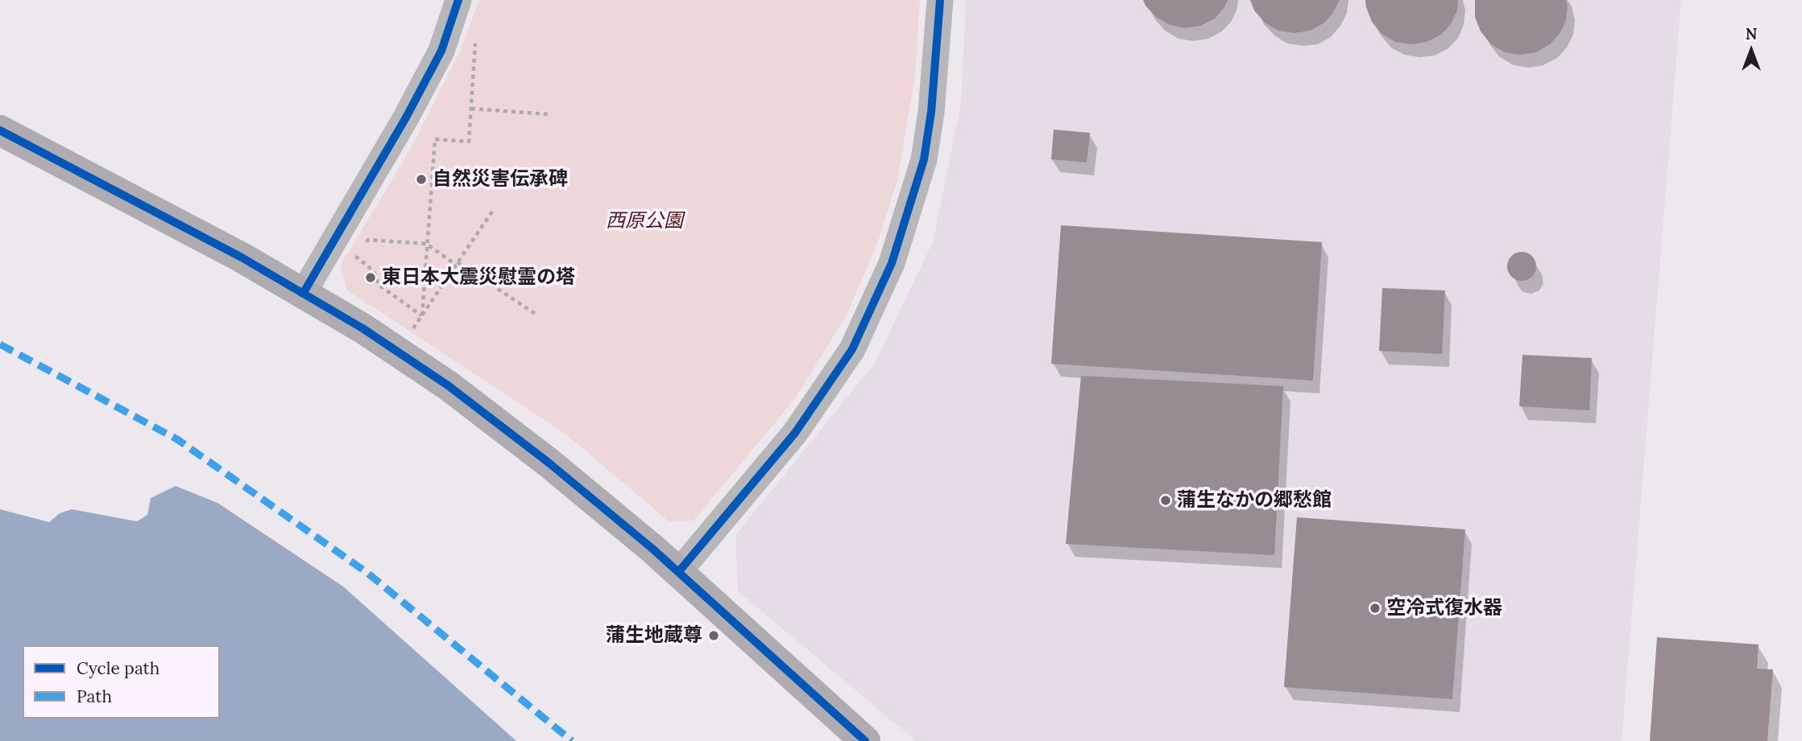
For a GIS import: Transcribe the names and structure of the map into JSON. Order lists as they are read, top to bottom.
{
  "parks": ["西原公園"],
  "places": [
    "自然災害伝承碑",
    "東日本大震災慰霊の塔",
    "蒲生なかの郷愁館",
    "空冷式復水器",
    "蒲生地蔵尊"
  ],
  "legend": ["Cycle path", "Path"],
  "north": "top"
}
